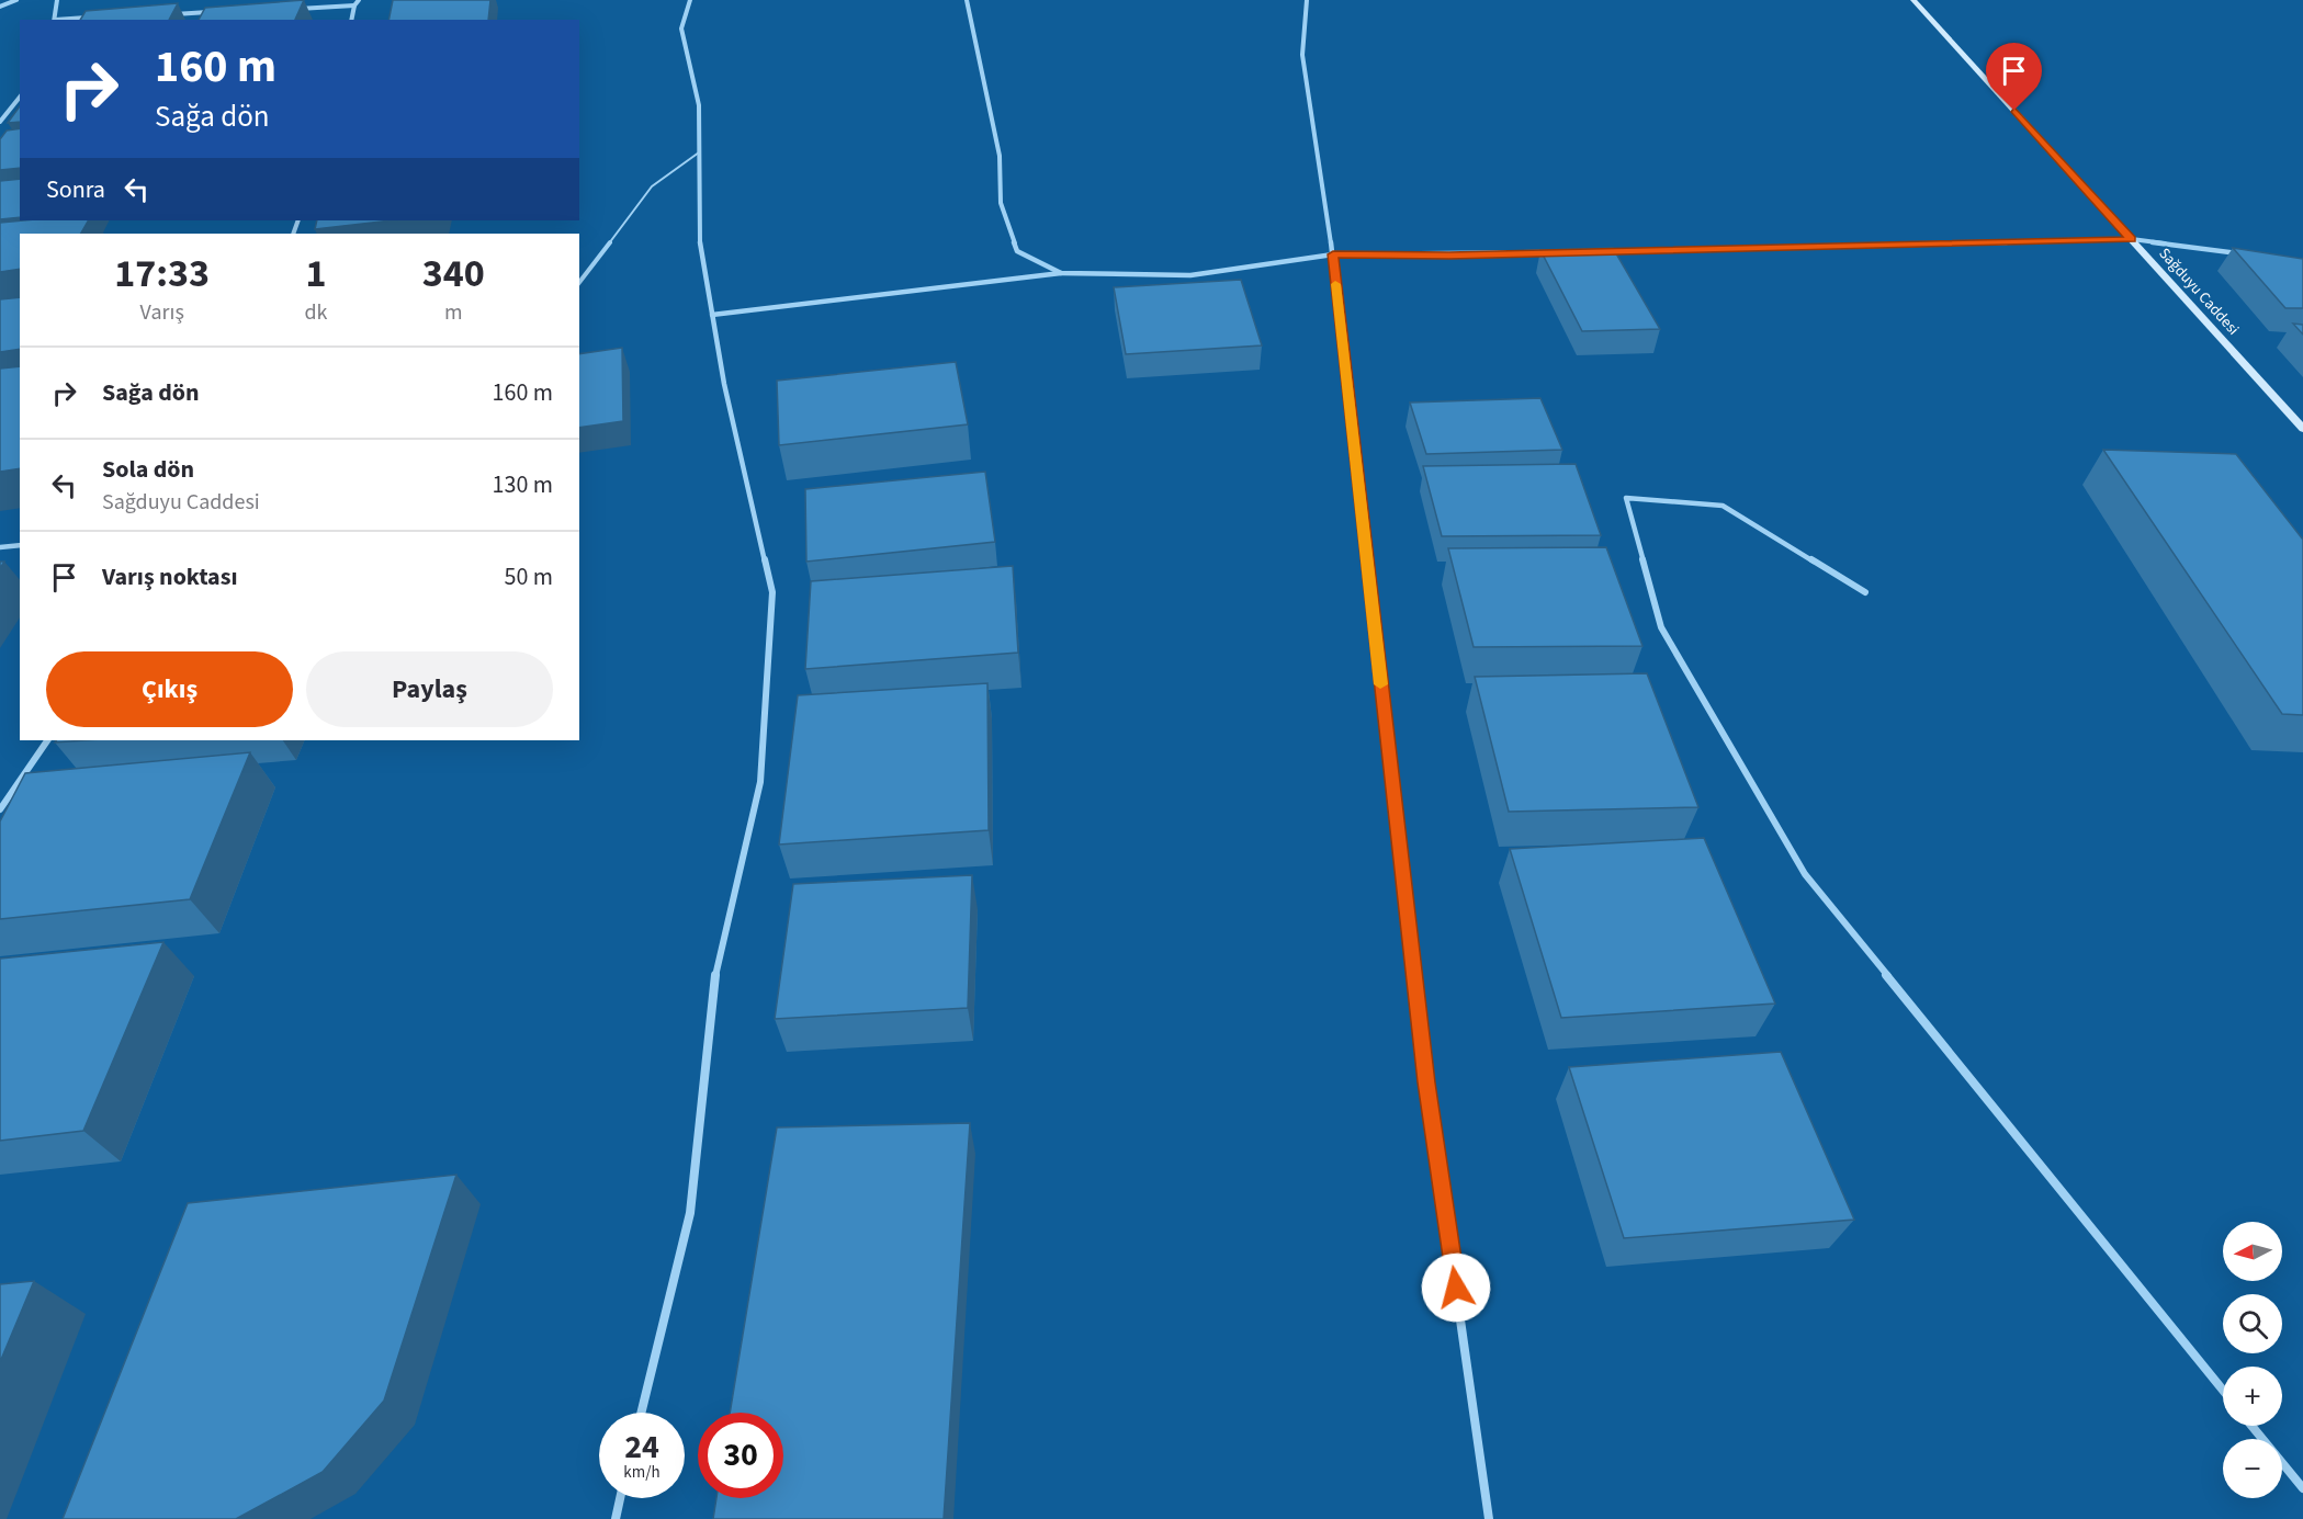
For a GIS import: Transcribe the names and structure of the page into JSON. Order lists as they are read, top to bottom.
{
  "streets": {
    "street": ["Sağduyu Caddesi"]
  },
  "north": "left",
  "page": {
    "turn": ["160 m", "Sağa dön"],
    "then": "Sonra",
    "eta": [
      "17:33",
      "Varış",
      "1",
      "dk",
      "340",
      "m"
    ],
    "list": [
      {
        "name": "Sağa dön",
        "value": "160 m"
      },
      {
        "name": "Sola dön",
        "note": "Sağduyu Caddesi",
        "value": "130 m"
      },
      {
        "name": "Varış noktası",
        "value": "50 m"
      }
    ],
    "buttons": ["Çıkış", "Paylaş"],
    "map_buttons": ["+", "−"],
    "speed": "24 km/h",
    "limit": "30"
  }
}
